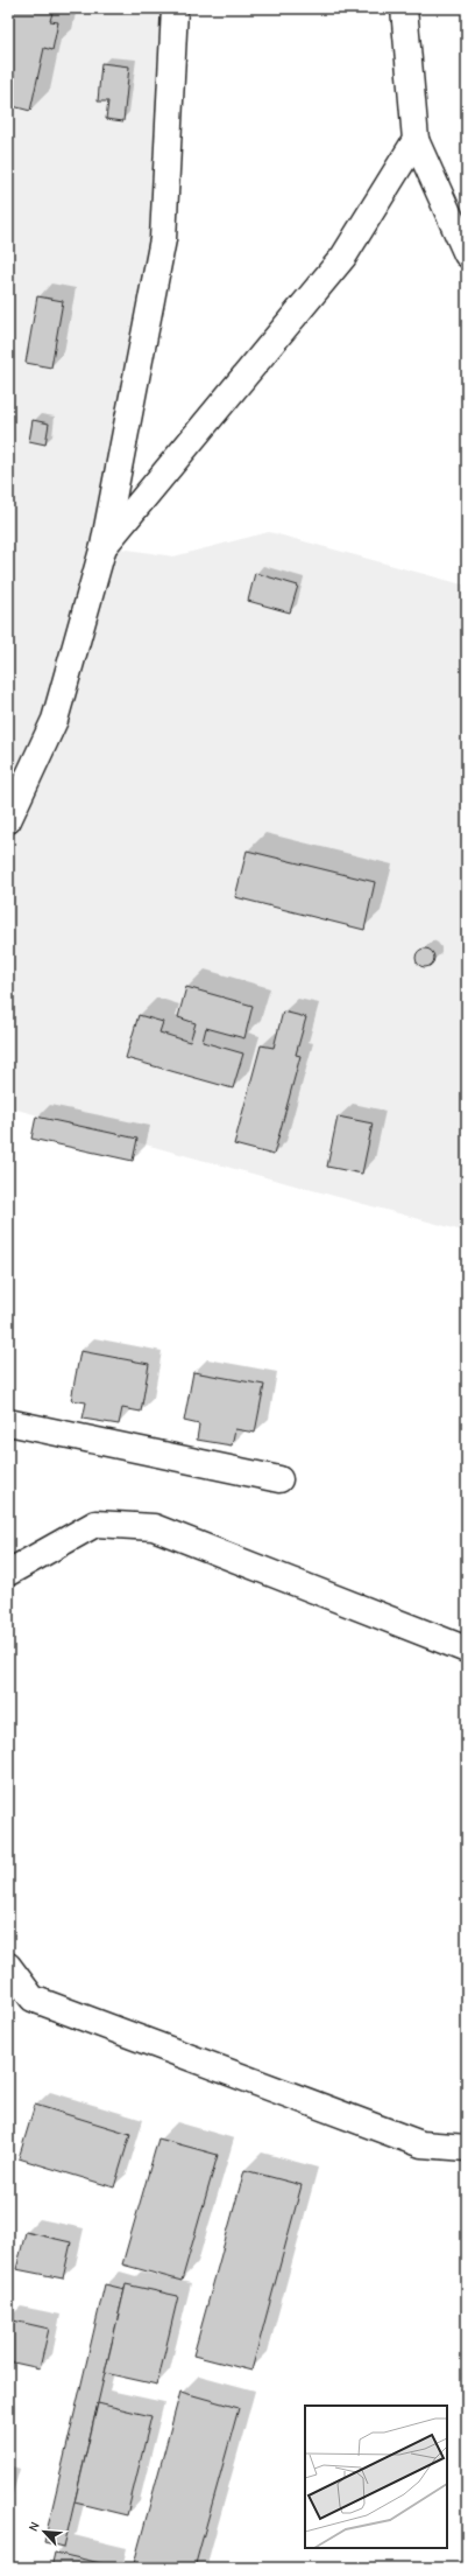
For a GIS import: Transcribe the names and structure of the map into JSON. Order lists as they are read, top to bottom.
{
  "north": "top left"
}
